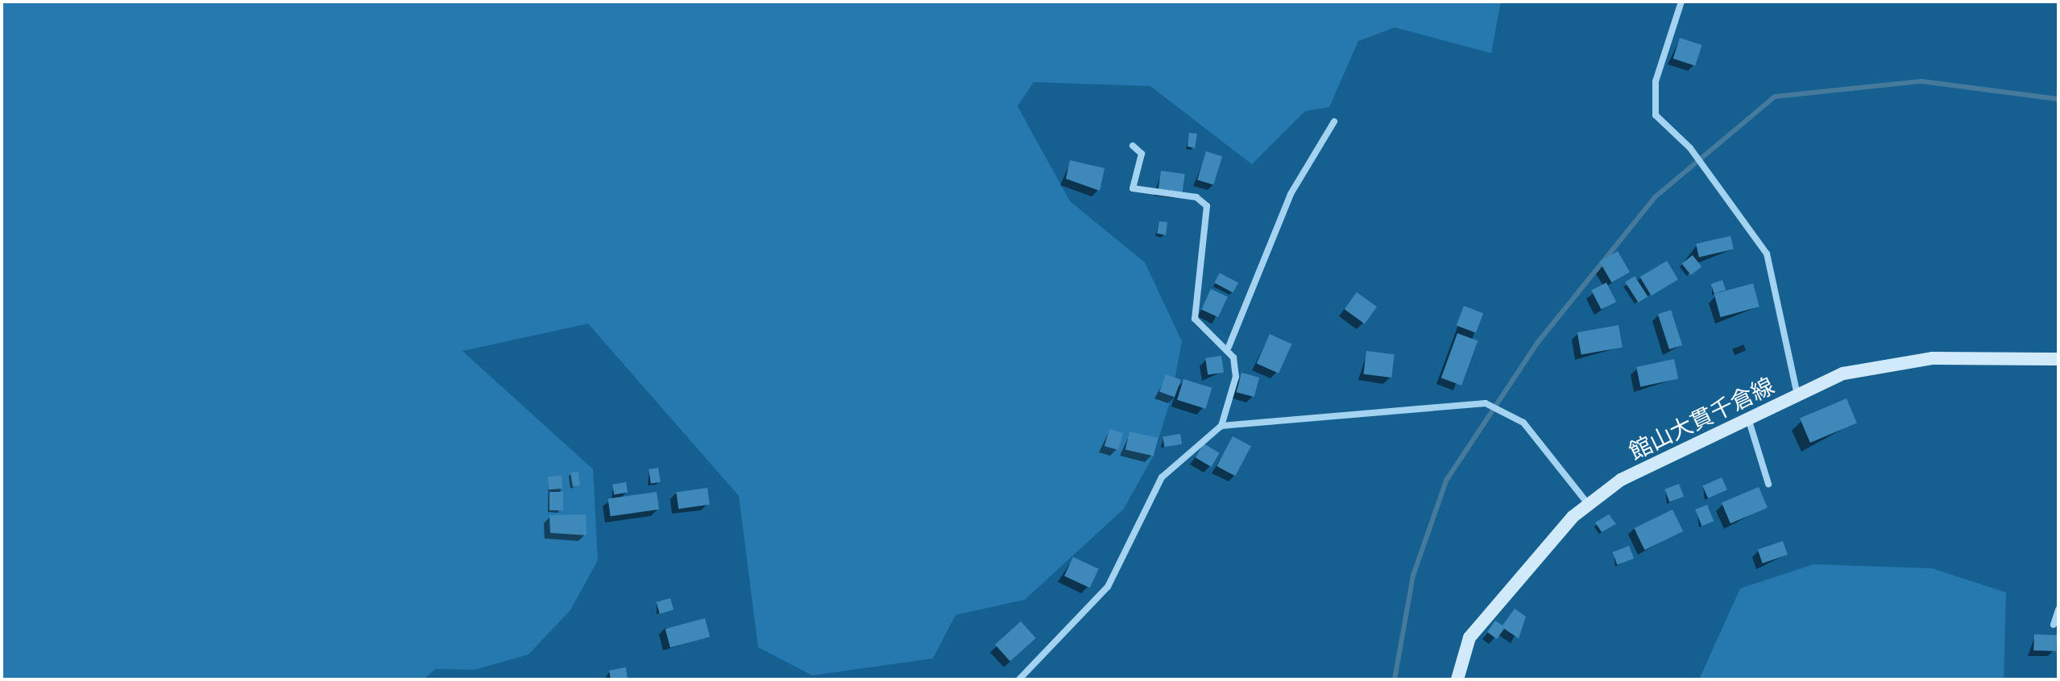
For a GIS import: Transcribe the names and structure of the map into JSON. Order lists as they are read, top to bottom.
{
  "streets": {
    "main road": ["館山大貫千倉線"]
  }
}
